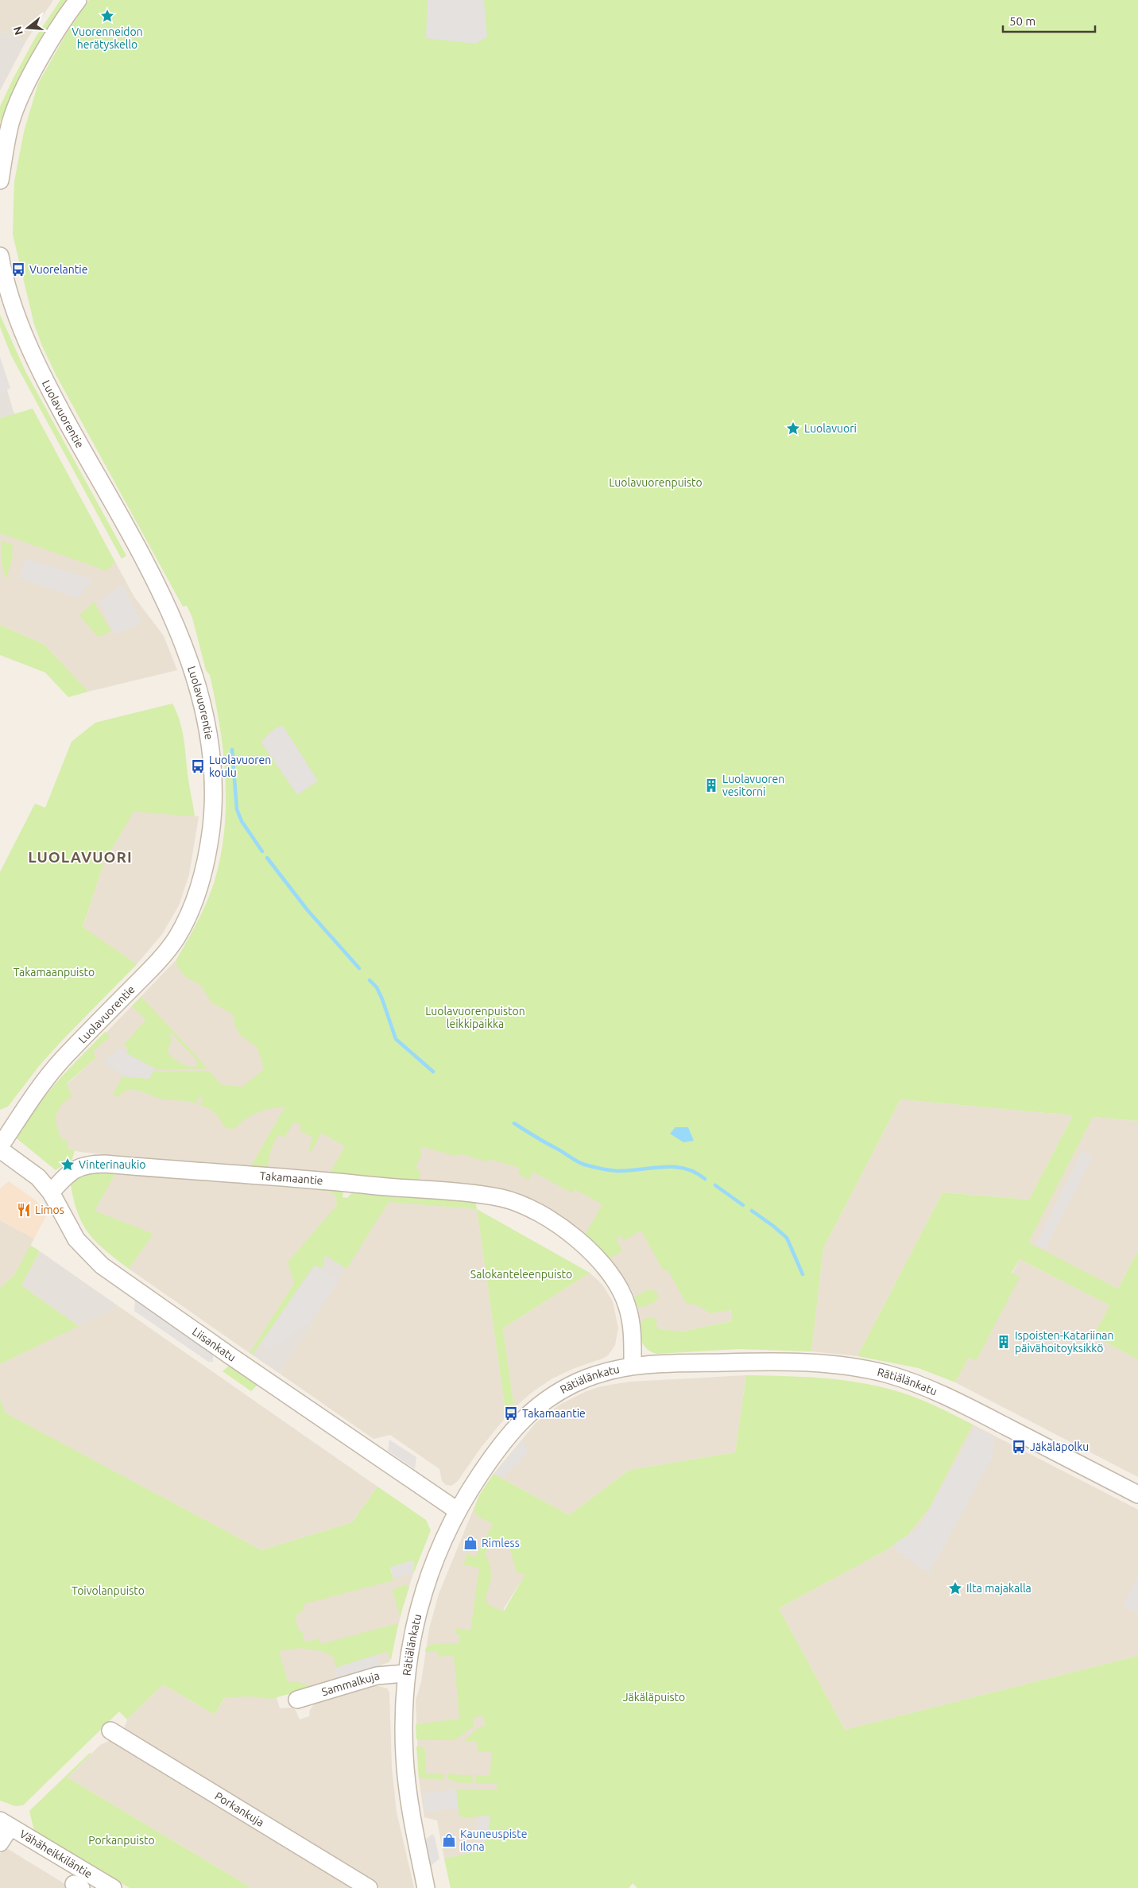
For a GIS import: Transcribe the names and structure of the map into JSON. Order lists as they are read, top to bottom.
{
  "streets": {
    "street": [
      "Luolavuorentie",
      "Takamaantie",
      "Liisankatu",
      "Rätiälänkatu",
      "Sammalkuja",
      "Porkankuja",
      "Vähäheikkiläntie"
    ]
  },
  "crossings": [
    ["Takamaantie", "Liisankatu"],
    ["Takamaantie", "Rätiälänkatu"],
    ["Liisankatu", "Rätiälänkatu"],
    ["Rätiälänkatu", "Sammalkuja"]
  ],
  "districts": ["LUOLAVUORI"],
  "parks": [
    "Luolavuorenpuisto",
    "Takamaanpuisto",
    "Luolavuorenpuiston leikkipaikka",
    "Salokanteleenpuisto",
    "Toivolanpuisto",
    "Jäkäläpuisto",
    "Porkanpuisto"
  ],
  "places": {
    "place": [
      "Vuorenneidon herätyskello",
      "Luolavuori",
      "Vinterinaukio",
      "Ilta majakalla"
    ],
    "bus stop": [
      "Vuorelantie",
      "Luolavuoren koulu",
      "Takamaantie",
      "Jäkäläpolku"
    ],
    "building": ["Luolavuoren vesitorni", "Ispoisten-Katariinan päivähoitoyksikkö"],
    "restaurant": ["Limos"],
    "shop": ["Rimless", "Kauneuspiste Ilona"]
  },
  "scale_bar": "50 m",
  "north": "left"
}
